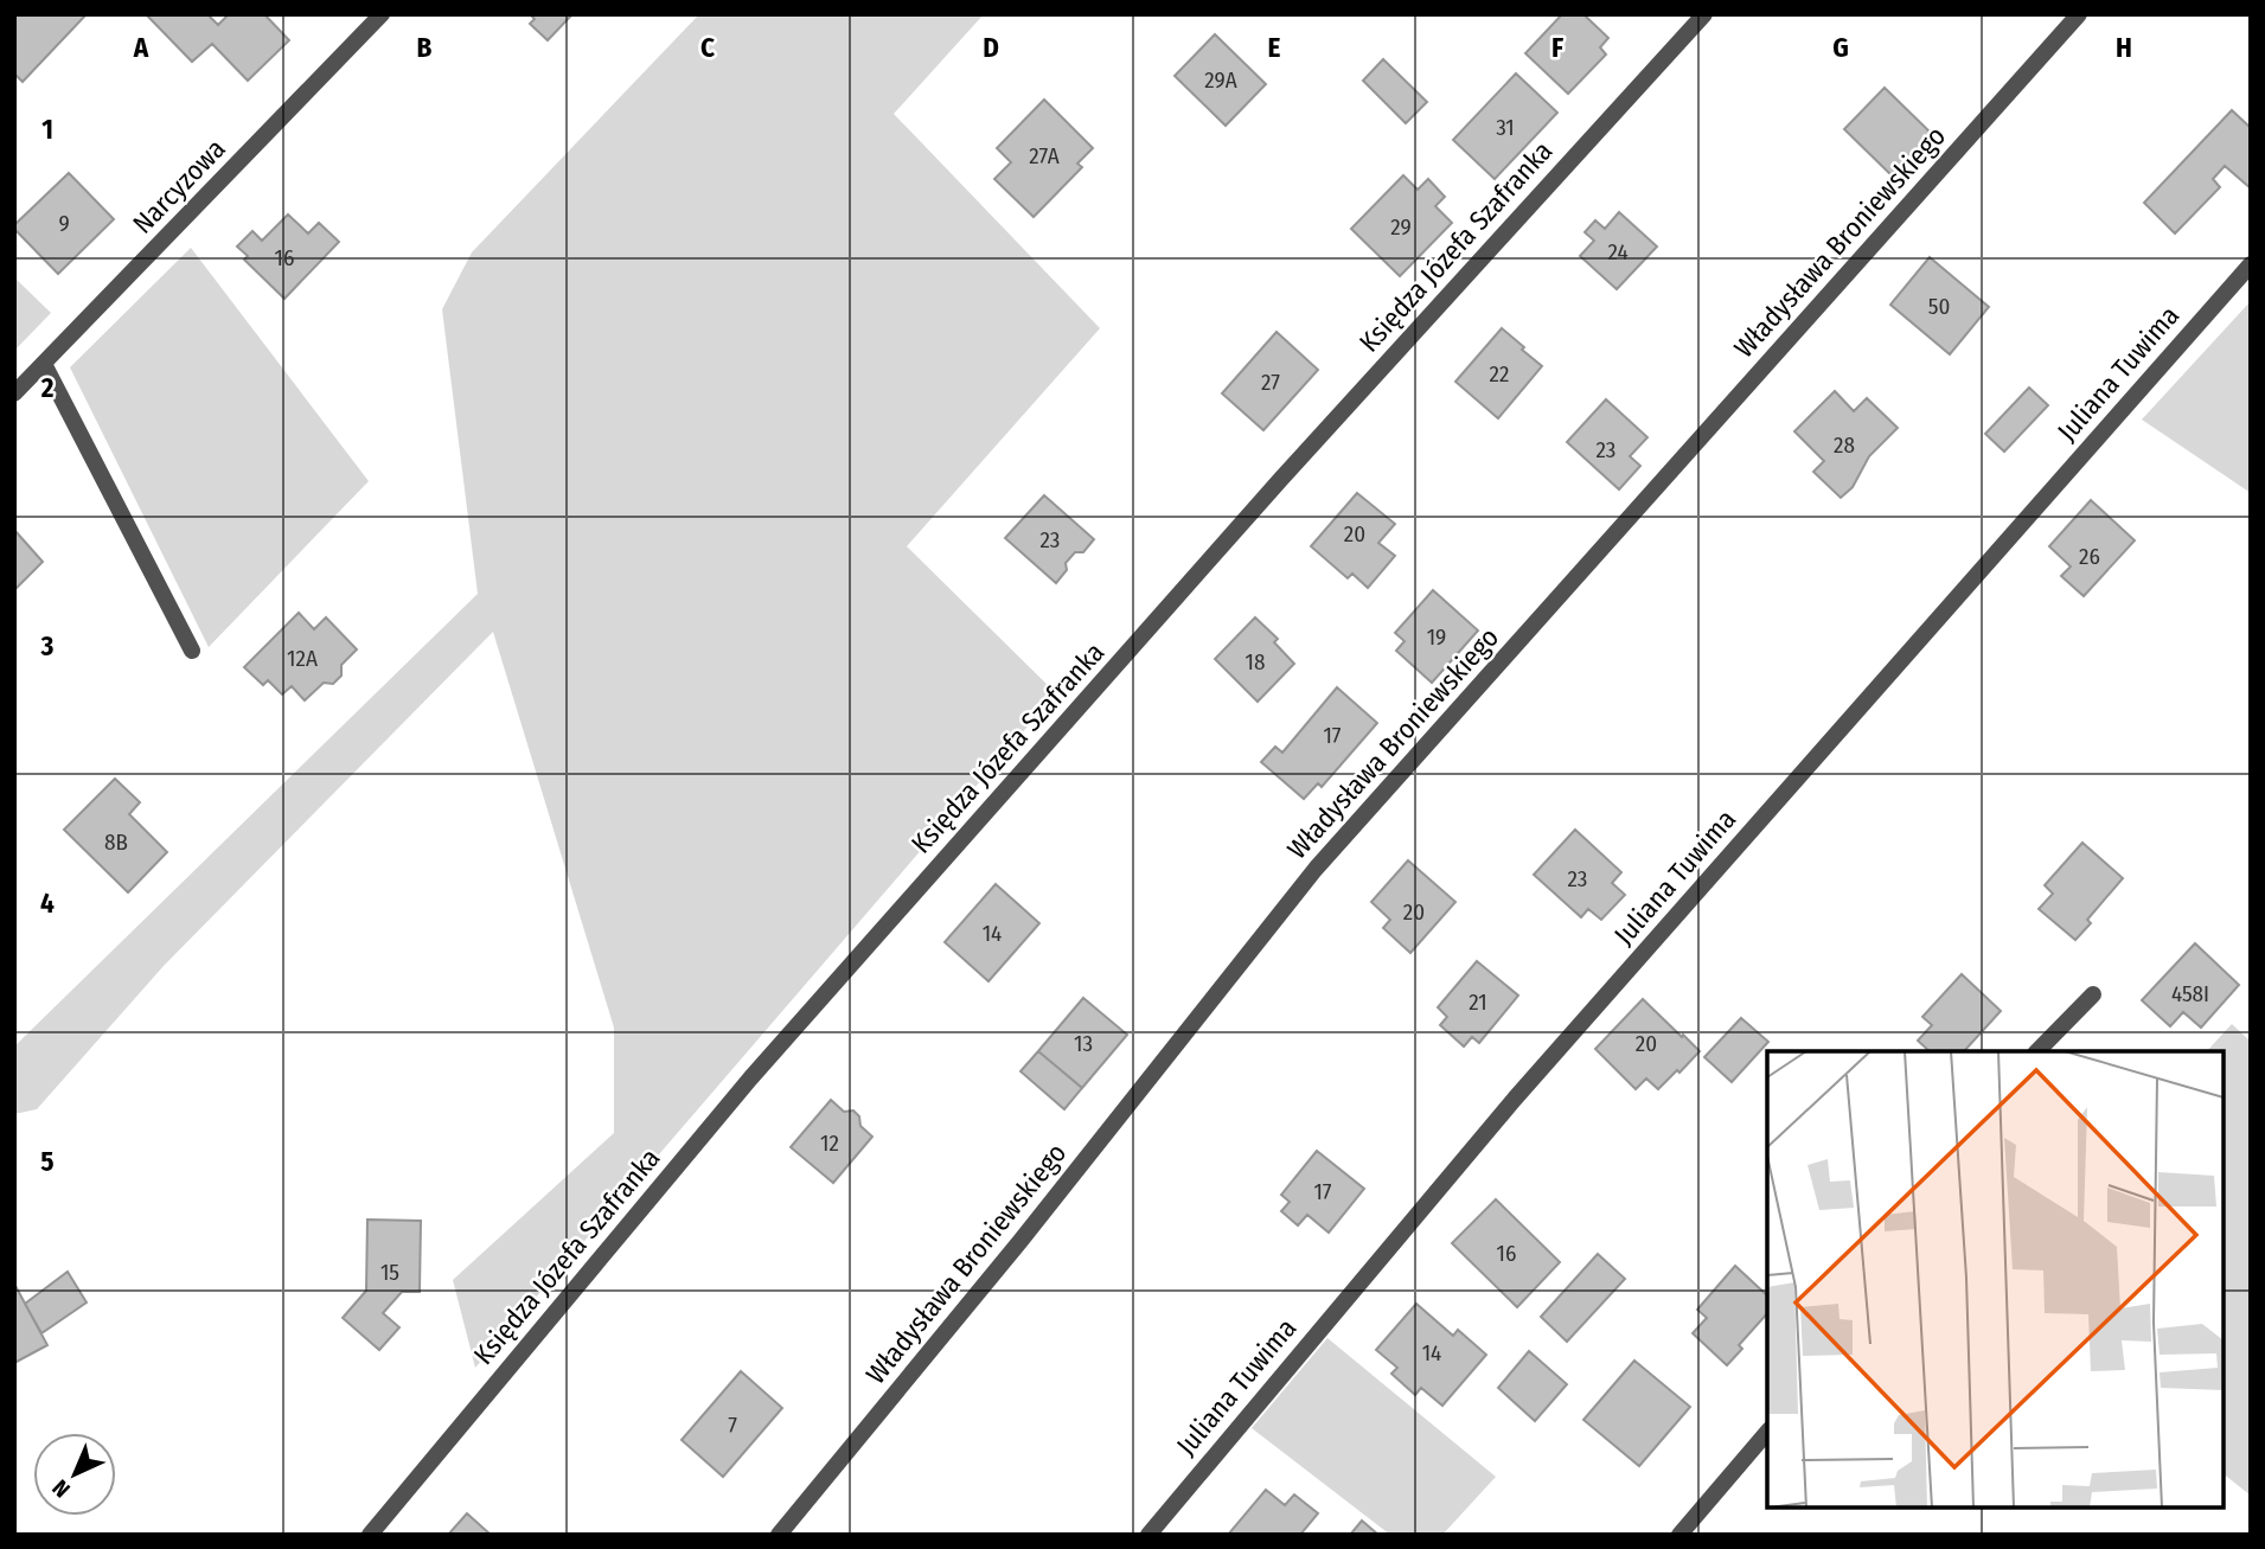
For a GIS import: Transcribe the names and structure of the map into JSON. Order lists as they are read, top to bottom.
{
  "streets": {
    "street": [
      "Narcyzowa",
      "Władysława Broniewskiego",
      "Księdza Józefa Szafranka",
      "Juliana Tuwima"
    ]
  },
  "house_numbers": [
    "29A",
    "31",
    "27A",
    "9",
    "29",
    "24",
    "16",
    "50",
    "22",
    "27",
    "28",
    "23",
    "20",
    "23",
    "26",
    "19",
    "12A",
    "18",
    "17",
    "8B",
    "23",
    "20",
    "14",
    "458I",
    "21",
    "13",
    "20",
    "12",
    "17",
    "16",
    "15",
    "14",
    "7"
  ],
  "north": "bottom left",
  "grid": {
    "columns": [
      "A",
      "B",
      "C",
      "D",
      "E",
      "F",
      "G",
      "H"
    ],
    "rows": [
      "1",
      "2",
      "3",
      "4",
      "5"
    ]
  }
}
